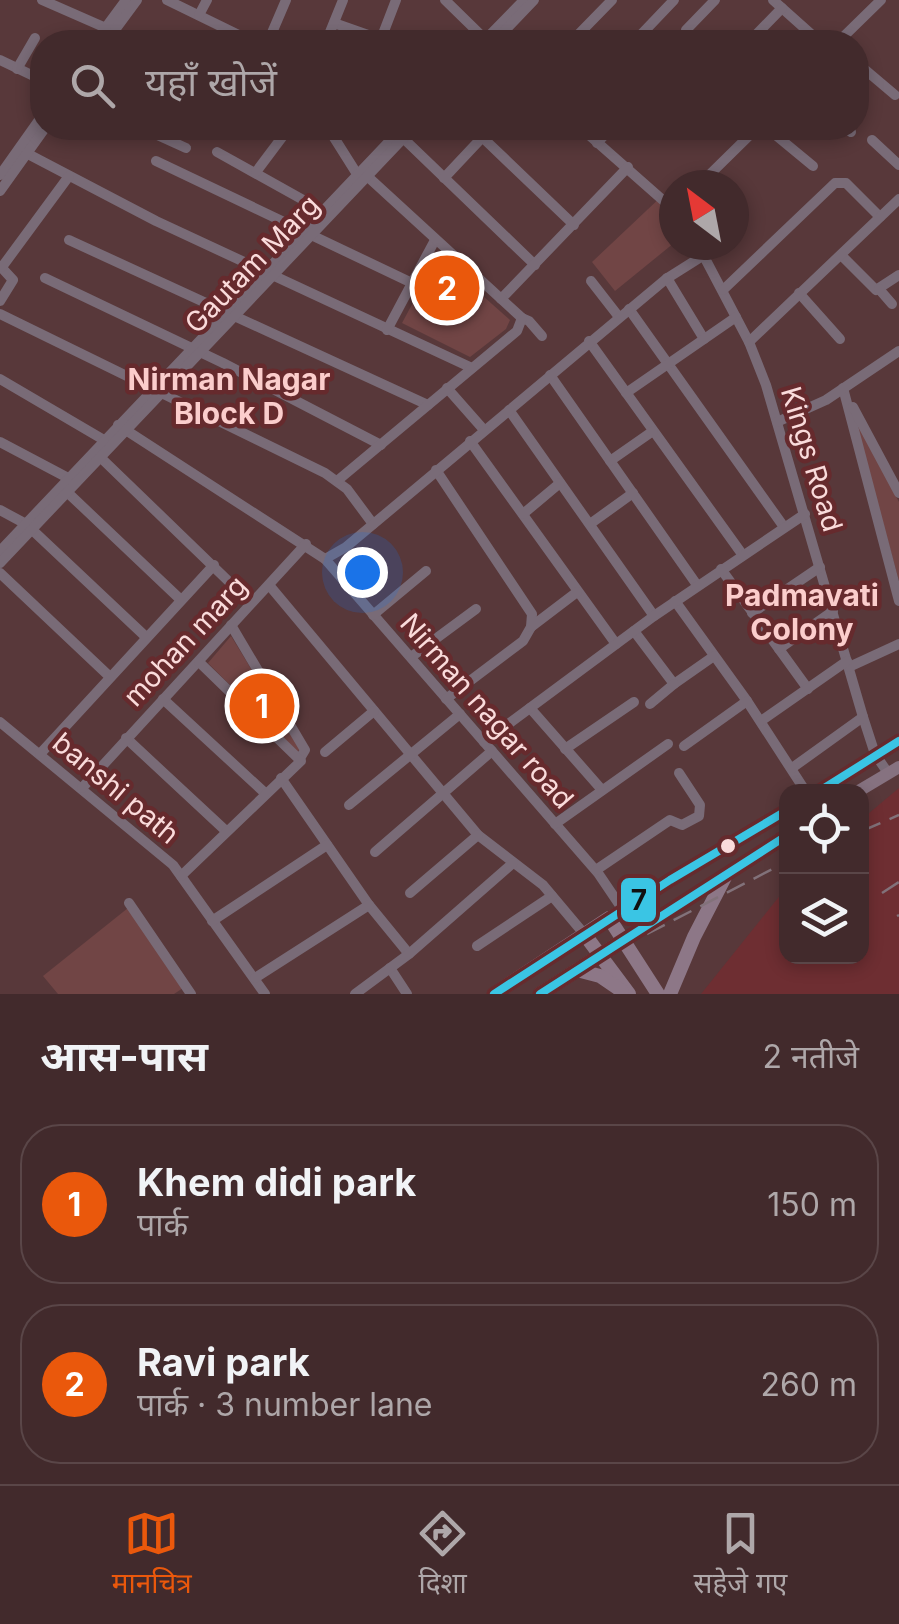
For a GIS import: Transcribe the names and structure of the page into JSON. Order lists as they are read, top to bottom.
{
  "streets": {
    "street": [
      "Gautam Marg",
      "Kings Road",
      "mohan marg",
      "Nirman nagar road",
      "banshi path"
    ]
  },
  "crossings": [
    ["mohan marg", "banshi path"]
  ],
  "districts": ["Nirman Nagar Block D", "Padmavati Colony"],
  "lines": ["transit line 7"],
  "north": "top left",
  "page": {
    "search": "यहाँ खोजें",
    "pins": ["2", "1"],
    "heading": ["आस-पास", "2 नतीजे"],
    "list": [
      {
        "mark": "1",
        "name": "Khem didi park",
        "note": "पार्क",
        "value": "150 m"
      },
      {
        "mark": "2",
        "name": "Ravi park",
        "note": "पार्क · 3 number lane",
        "value": "260 m"
      }
    ],
    "nav": ["मानचित्र", "दिशा", "सहेजे गए"]
  }
}
